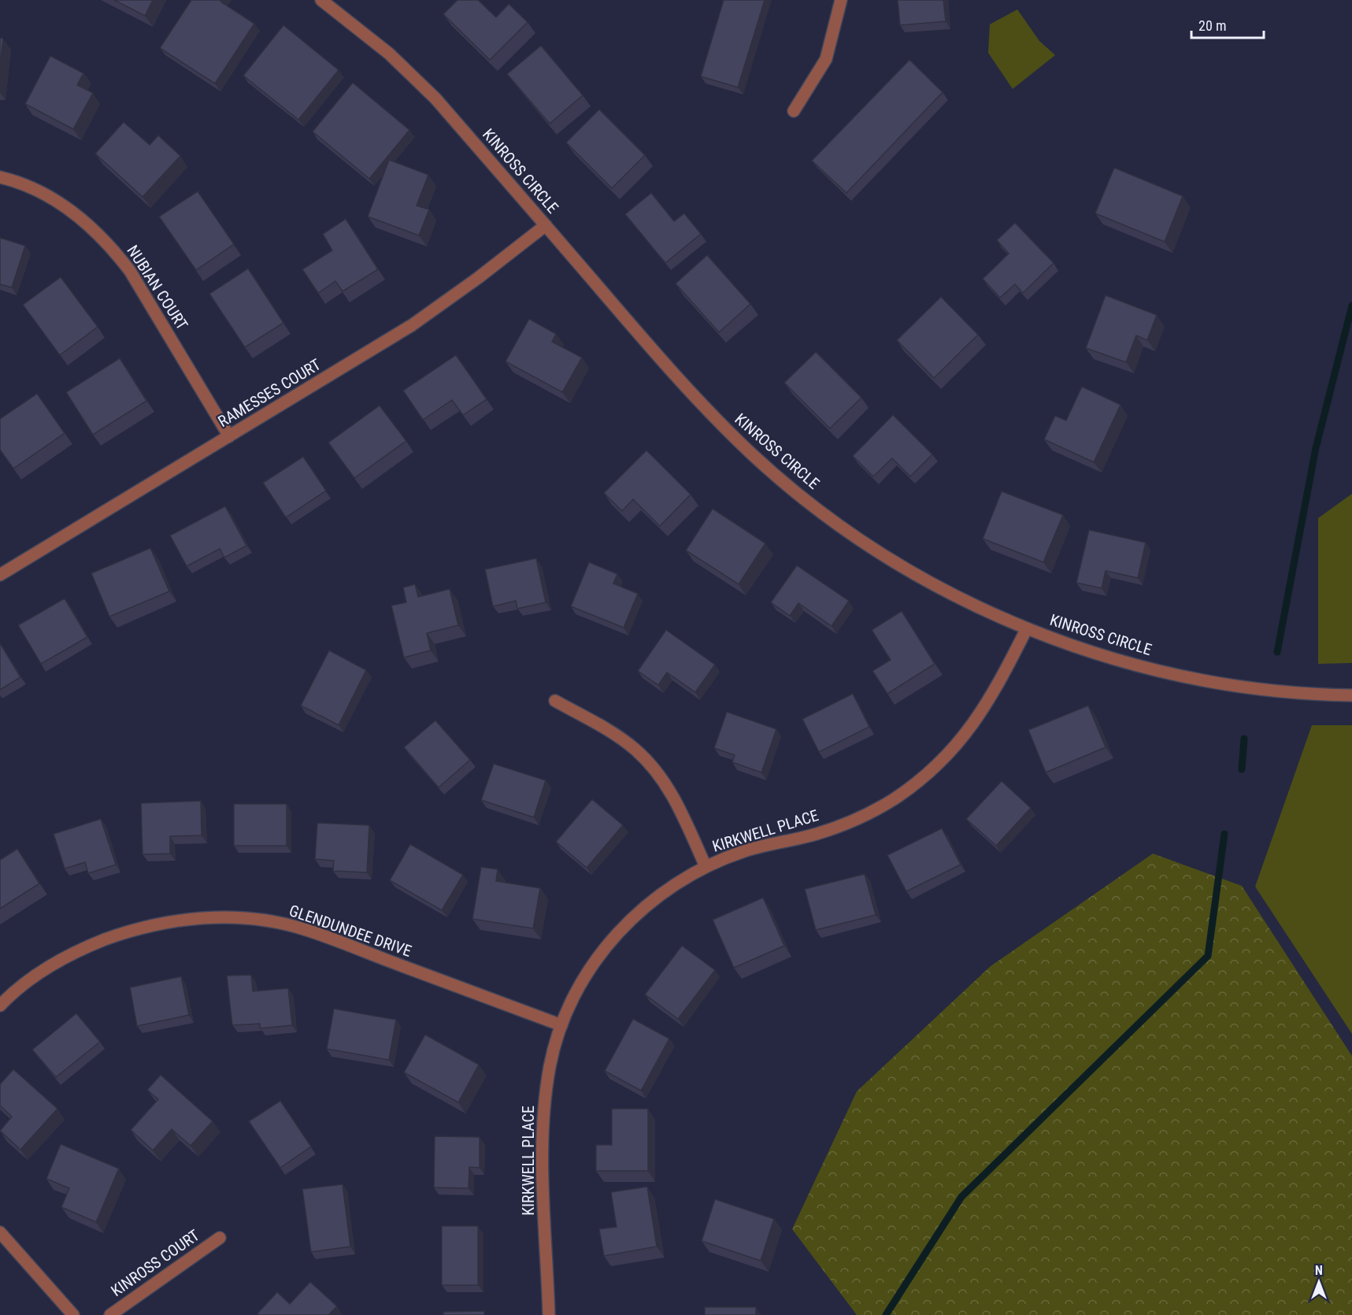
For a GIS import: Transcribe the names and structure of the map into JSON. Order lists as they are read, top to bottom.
{
  "streets": {
    "street": [
      "KINROSS CIRCLE",
      "NUBIAN COURT",
      "RAMESSES COURT",
      "KIRKWELL PLACE",
      "GLENDUNDEE DRIVE",
      "KINROSS COURT"
    ]
  },
  "crossings": [
    ["KINROSS CIRCLE", "RAMESSES COURT"],
    ["KINROSS CIRCLE", "KIRKWELL PLACE"],
    ["NUBIAN COURT", "RAMESSES COURT"],
    ["KIRKWELL PLACE", "GLENDUNDEE DRIVE"]
  ],
  "scale_bar": "20 m",
  "north": "top"
}
